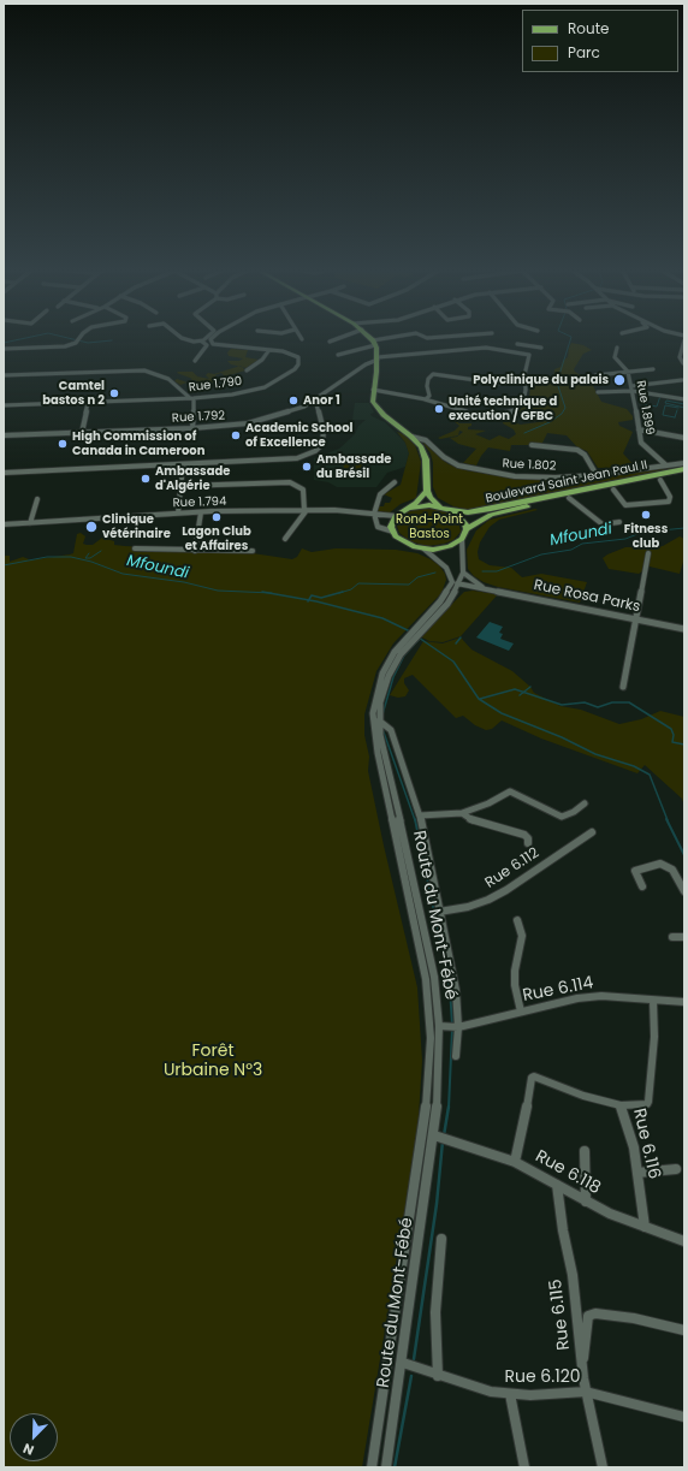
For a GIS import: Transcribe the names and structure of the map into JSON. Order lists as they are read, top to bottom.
{
  "streets": {
    "main road": ["Boulevard Saint Jean Paul II"],
    "street": [
      "Rue 1.790",
      "Rue 1.899",
      "Rue 1.792",
      "Rue 1.802",
      "Rue 1.794",
      "Rue Rosa Parks",
      "Rue 6.112",
      "Route du Mont-Fébé",
      "Rue 6.114",
      "Rue 6.116",
      "Rue 6.118",
      "Rue 6.115",
      "Rue 6.120"
    ]
  },
  "crossings": [
    ["Rue 1.899", "Rue 1.802"],
    ["Boulevard Saint Jean Paul II", "Rue 1.794"],
    ["Boulevard Saint Jean Paul II", "Route du Mont-Fébé"],
    ["Rue 1.794", "Route du Mont-Fébé"],
    ["Rue Rosa Parks", "Route du Mont-Fébé"],
    ["Route du Mont-Fébé", "Rue 6.114"],
    ["Route du Mont-Fébé", "Rue 6.118"],
    ["Route du Mont-Fébé", "Rue 6.120"],
    ["Rue 6.116", "Rue 6.118"],
    ["Rue 6.118", "Rue 6.115"],
    ["Rue 6.115", "Rue 6.120"]
  ],
  "water": ["Mfoundi"],
  "parks": ["Rond-Point Bastos", "Forêt Urbaine N°3"],
  "places": [
    "Polyclinique du palais",
    "Camtel bastos n 2",
    "Anor 1",
    "Unité technique d execution / GFBC",
    "Academic School of Excellence",
    "High Commission of Canada in Cameroon",
    "Ambassade du Brésil",
    "Ambassade d'Algérie",
    "Fitness club",
    "Lagon Club et Affaires",
    "Clinique vétérinaire"
  ],
  "legend": ["Route", "Parc"],
  "north": "bottom left"
}
